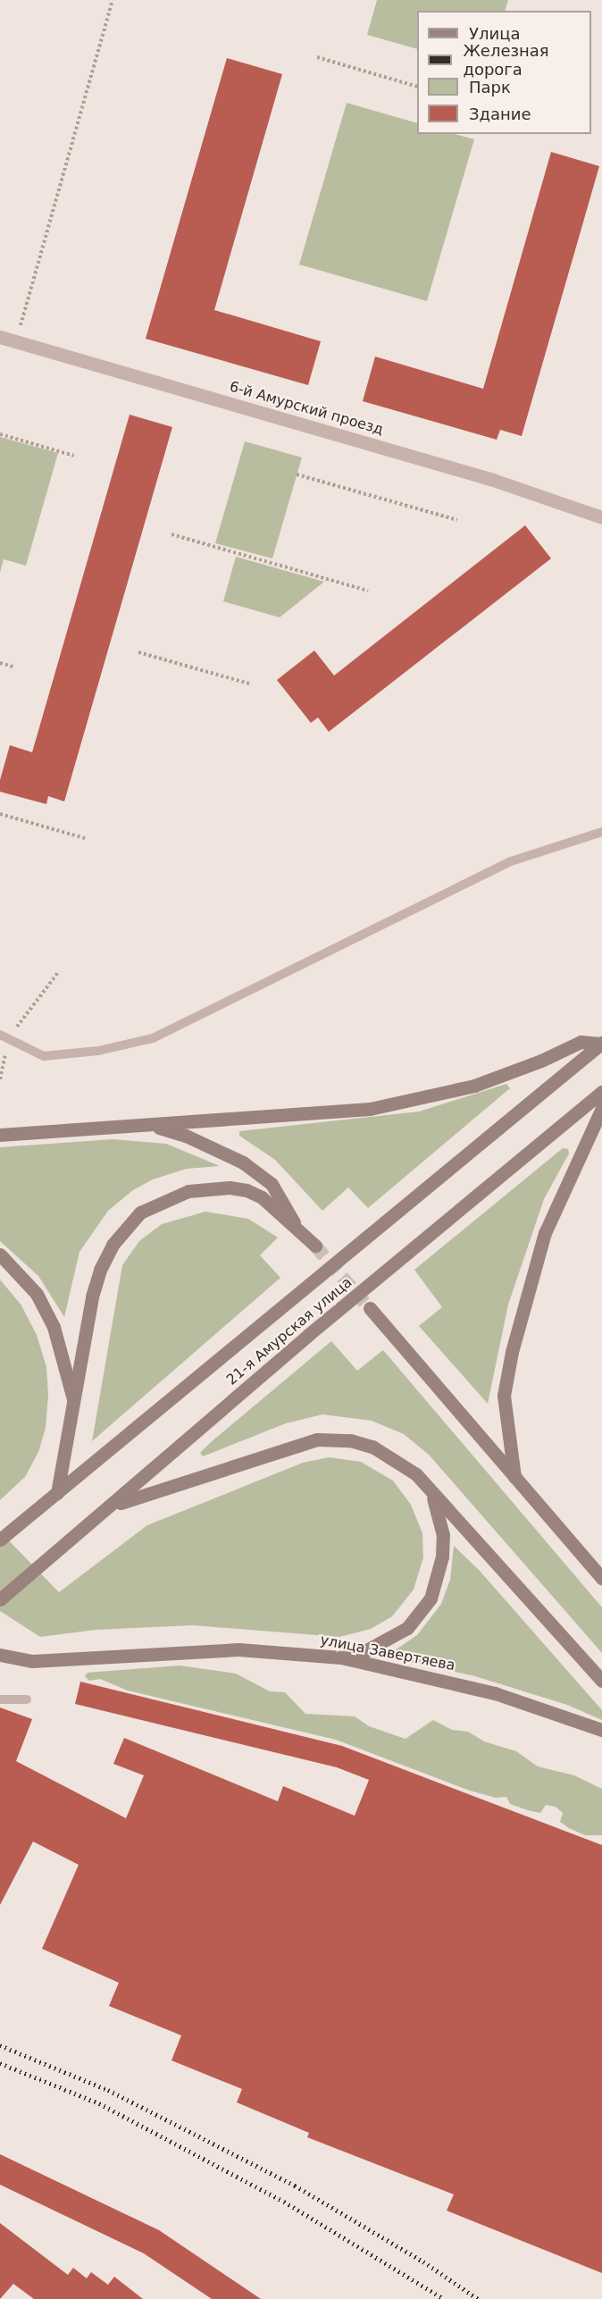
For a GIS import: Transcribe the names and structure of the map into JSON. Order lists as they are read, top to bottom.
{
  "streets": {
    "main road": ["21-я Амурская улица", "улица Завертяева"],
    "street": ["6-й Амурский проезд"]
  },
  "legend": [
    "Улица",
    "Железная дорога",
    "Парк",
    "Здание"
  ]
}
